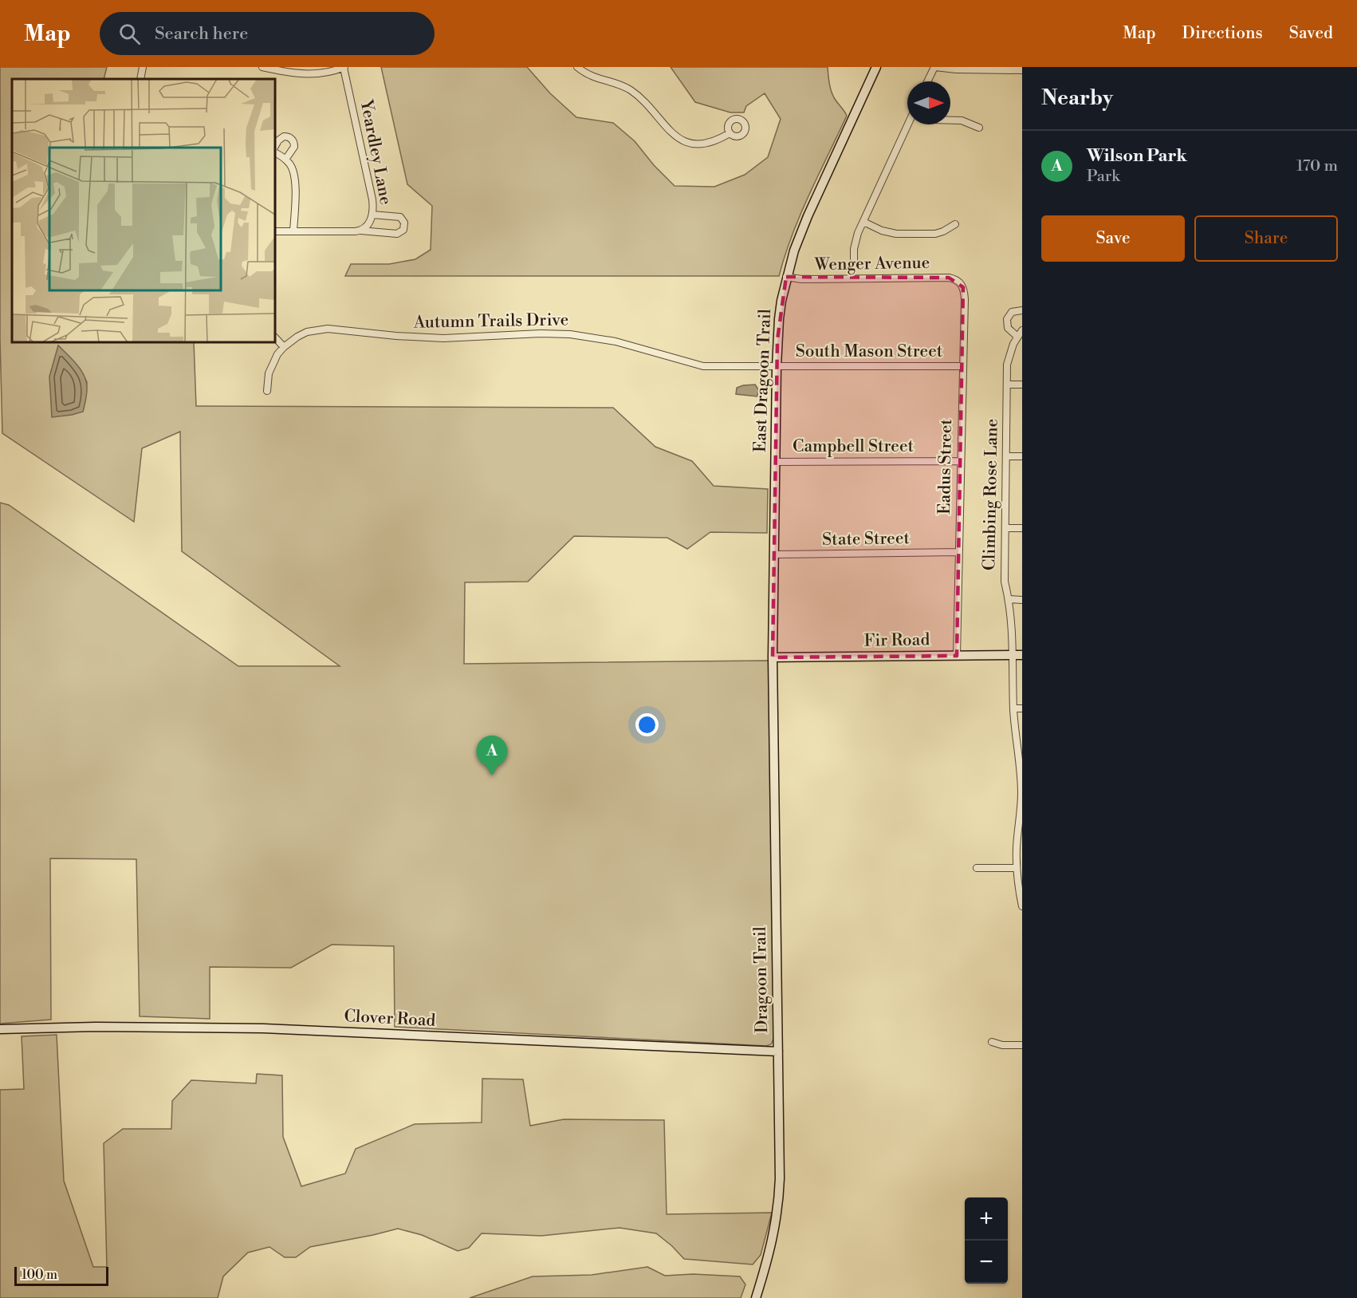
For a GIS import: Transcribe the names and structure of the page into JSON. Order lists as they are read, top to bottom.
{
  "streets": {
    "street": [
      "Yeardley Lane",
      "Wenger Avenue",
      "Autumn Trails Drive",
      "South Mason Street",
      "East Dragoon Trail",
      "Campbell Street",
      "Eadus Street",
      "Climbing Rose Lane",
      "State Street",
      "Fir Road",
      "Dragoon Trail",
      "Clover Road"
    ]
  },
  "crossings": [
    ["Wenger Avenue", "East Dragoon Trail"],
    ["Wenger Avenue", "Eadus Street"],
    ["Autumn Trails Drive", "South Mason Street"],
    ["Autumn Trails Drive", "East Dragoon Trail"],
    ["South Mason Street", "East Dragoon Trail"],
    ["South Mason Street", "Eadus Street"],
    ["East Dragoon Trail", "Campbell Street"],
    ["East Dragoon Trail", "State Street"],
    ["East Dragoon Trail", "Fir Road"],
    ["East Dragoon Trail", "Dragoon Trail"],
    ["Campbell Street", "Eadus Street"],
    ["Eadus Street", "State Street"],
    ["Eadus Street", "Fir Road"],
    ["Climbing Rose Lane", "Fir Road"],
    ["Fir Road", "Dragoon Trail"],
    ["Dragoon Trail", "Clover Road"]
  ],
  "scale_bar": "100 m",
  "north": "right",
  "page": {
    "header": "Map",
    "search": "Search here",
    "nav": ["Map", "Directions", "Saved"],
    "heading": "Nearby",
    "list": [
      {
        "mark": "A",
        "name": "Wilson Park",
        "note": "Park",
        "value": "170 m"
      }
    ],
    "buttons": ["Save", "Share"],
    "pins": "A",
    "map_buttons": ["+", "−"],
    "scale": "100 m"
  }
}
